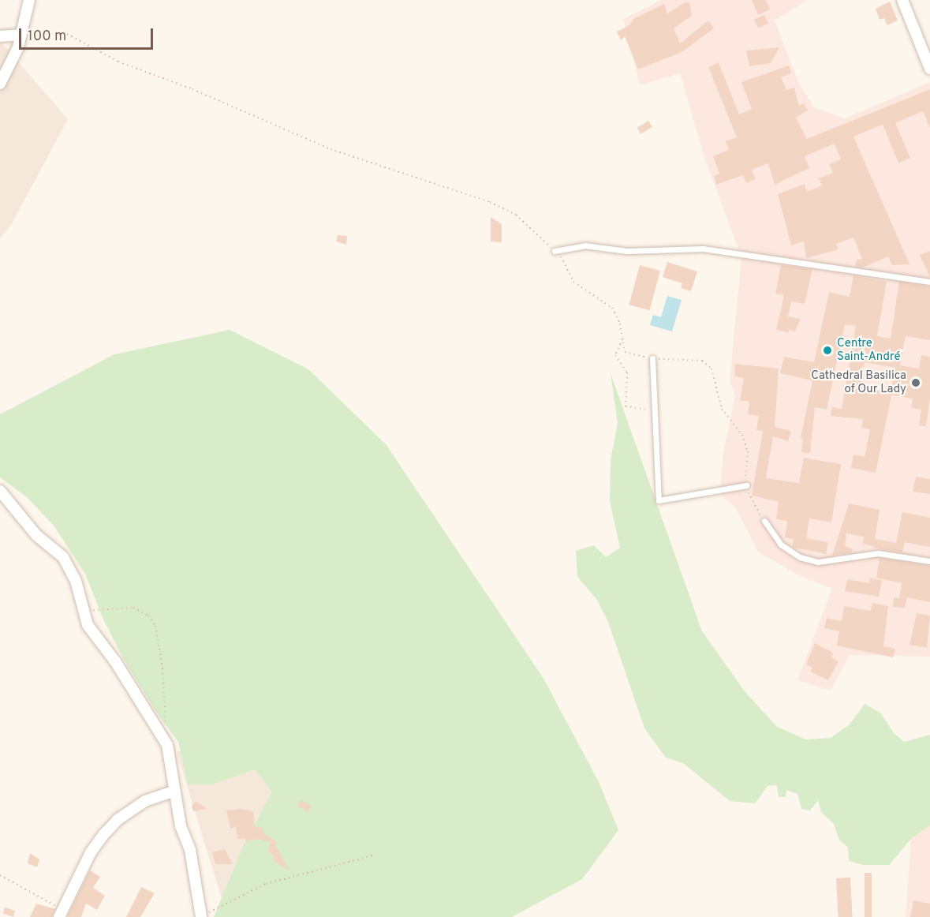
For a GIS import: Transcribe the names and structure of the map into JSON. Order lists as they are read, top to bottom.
{
  "places": ["Centre Saint-André", "Cathedral Basilica of Our Lady"],
  "scale_bar": "100 m"
}
